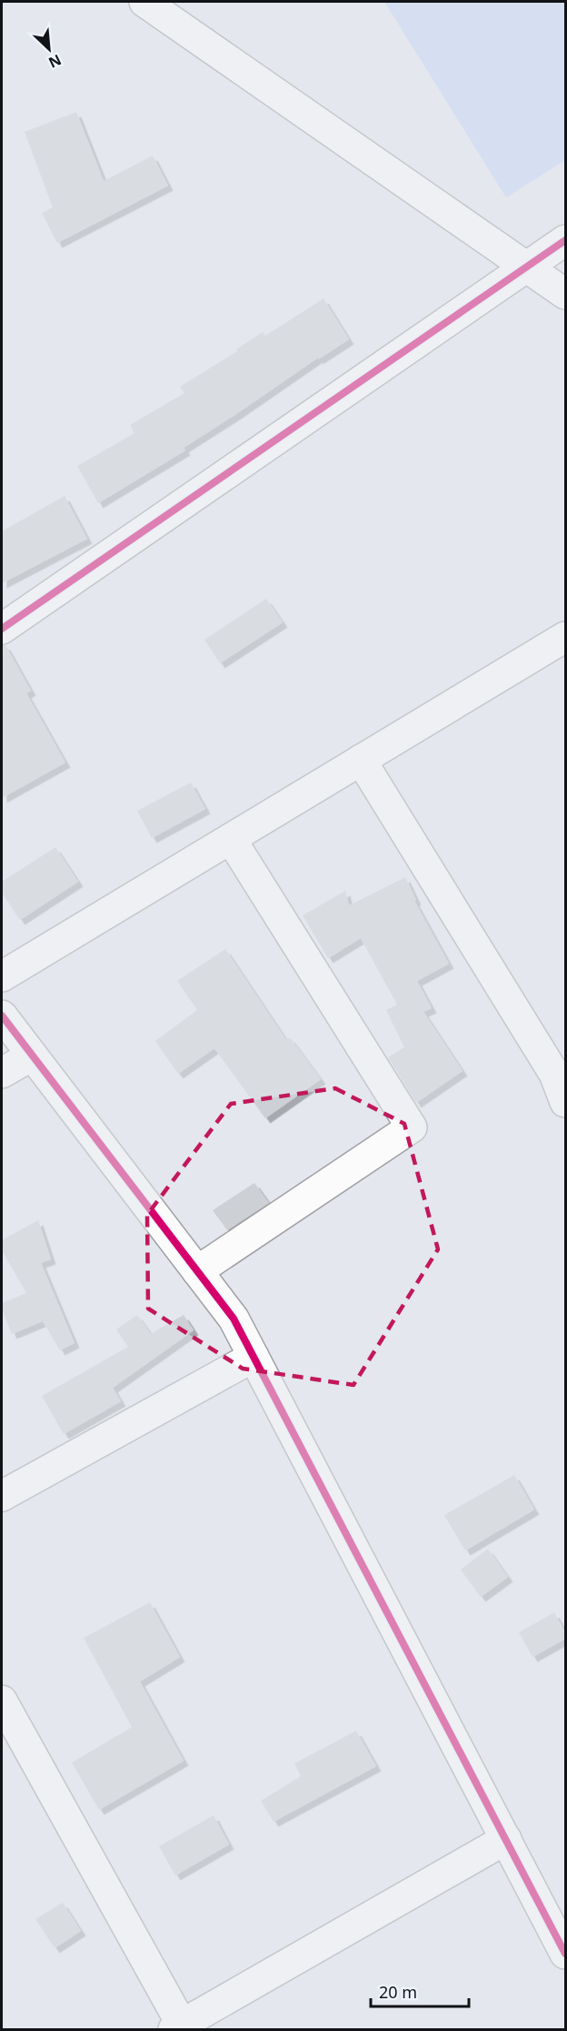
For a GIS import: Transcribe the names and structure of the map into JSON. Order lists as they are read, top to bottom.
{
  "scale_bar": "20 m",
  "north": "bottom right"
}
